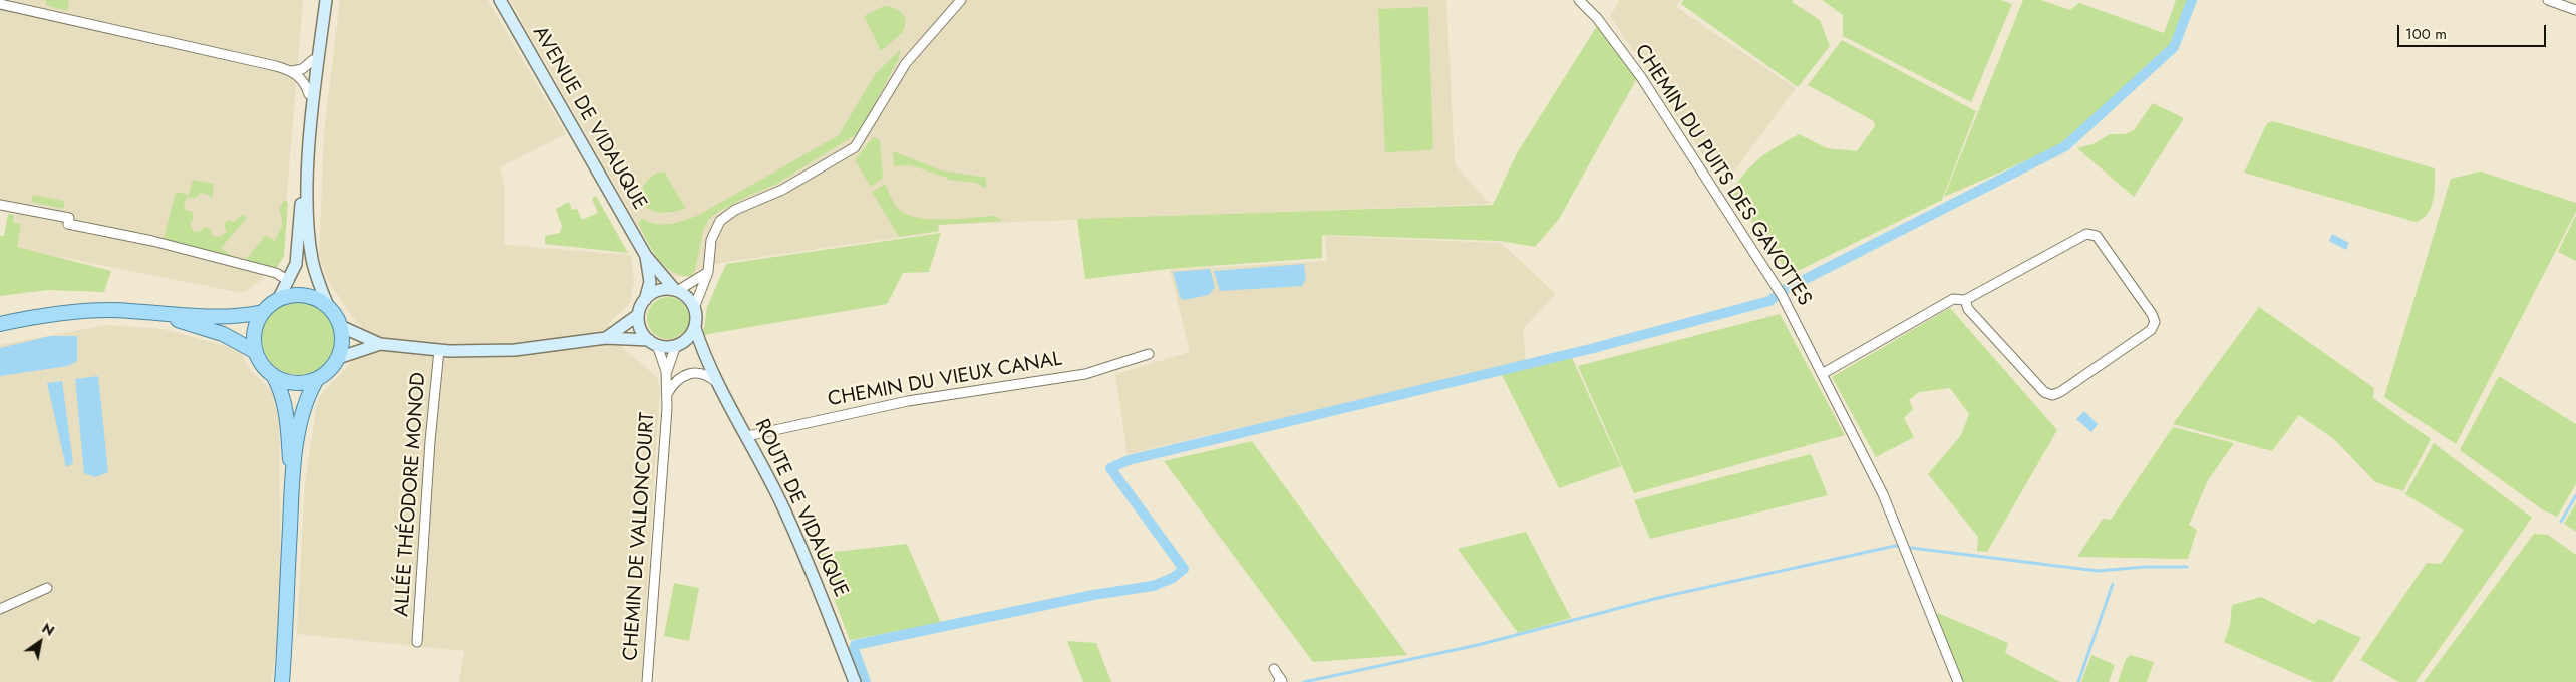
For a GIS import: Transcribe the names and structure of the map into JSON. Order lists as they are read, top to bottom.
{
  "streets": {
    "street": [
      "AVENUE DE VIDAUQUE",
      "CHEMIN DU PUITS DES GAVOTTES",
      "CHEMIN DU VIEUX CANAL",
      "ALLÉE THÉODORE MONOD",
      "ROUTE DE VIDAUQUE",
      "CHEMIN DE VALLONCOURT"
    ]
  },
  "crossings": [
    ["AVENUE DE VIDAUQUE", "ROUTE DE VIDAUQUE"],
    ["AVENUE DE VIDAUQUE", "CHEMIN DE VALLONCOURT"],
    ["CHEMIN DU VIEUX CANAL", "ROUTE DE VIDAUQUE"],
    ["ROUTE DE VIDAUQUE", "CHEMIN DE VALLONCOURT"]
  ],
  "scale_bar": "100 m",
  "north": "top right"
}
